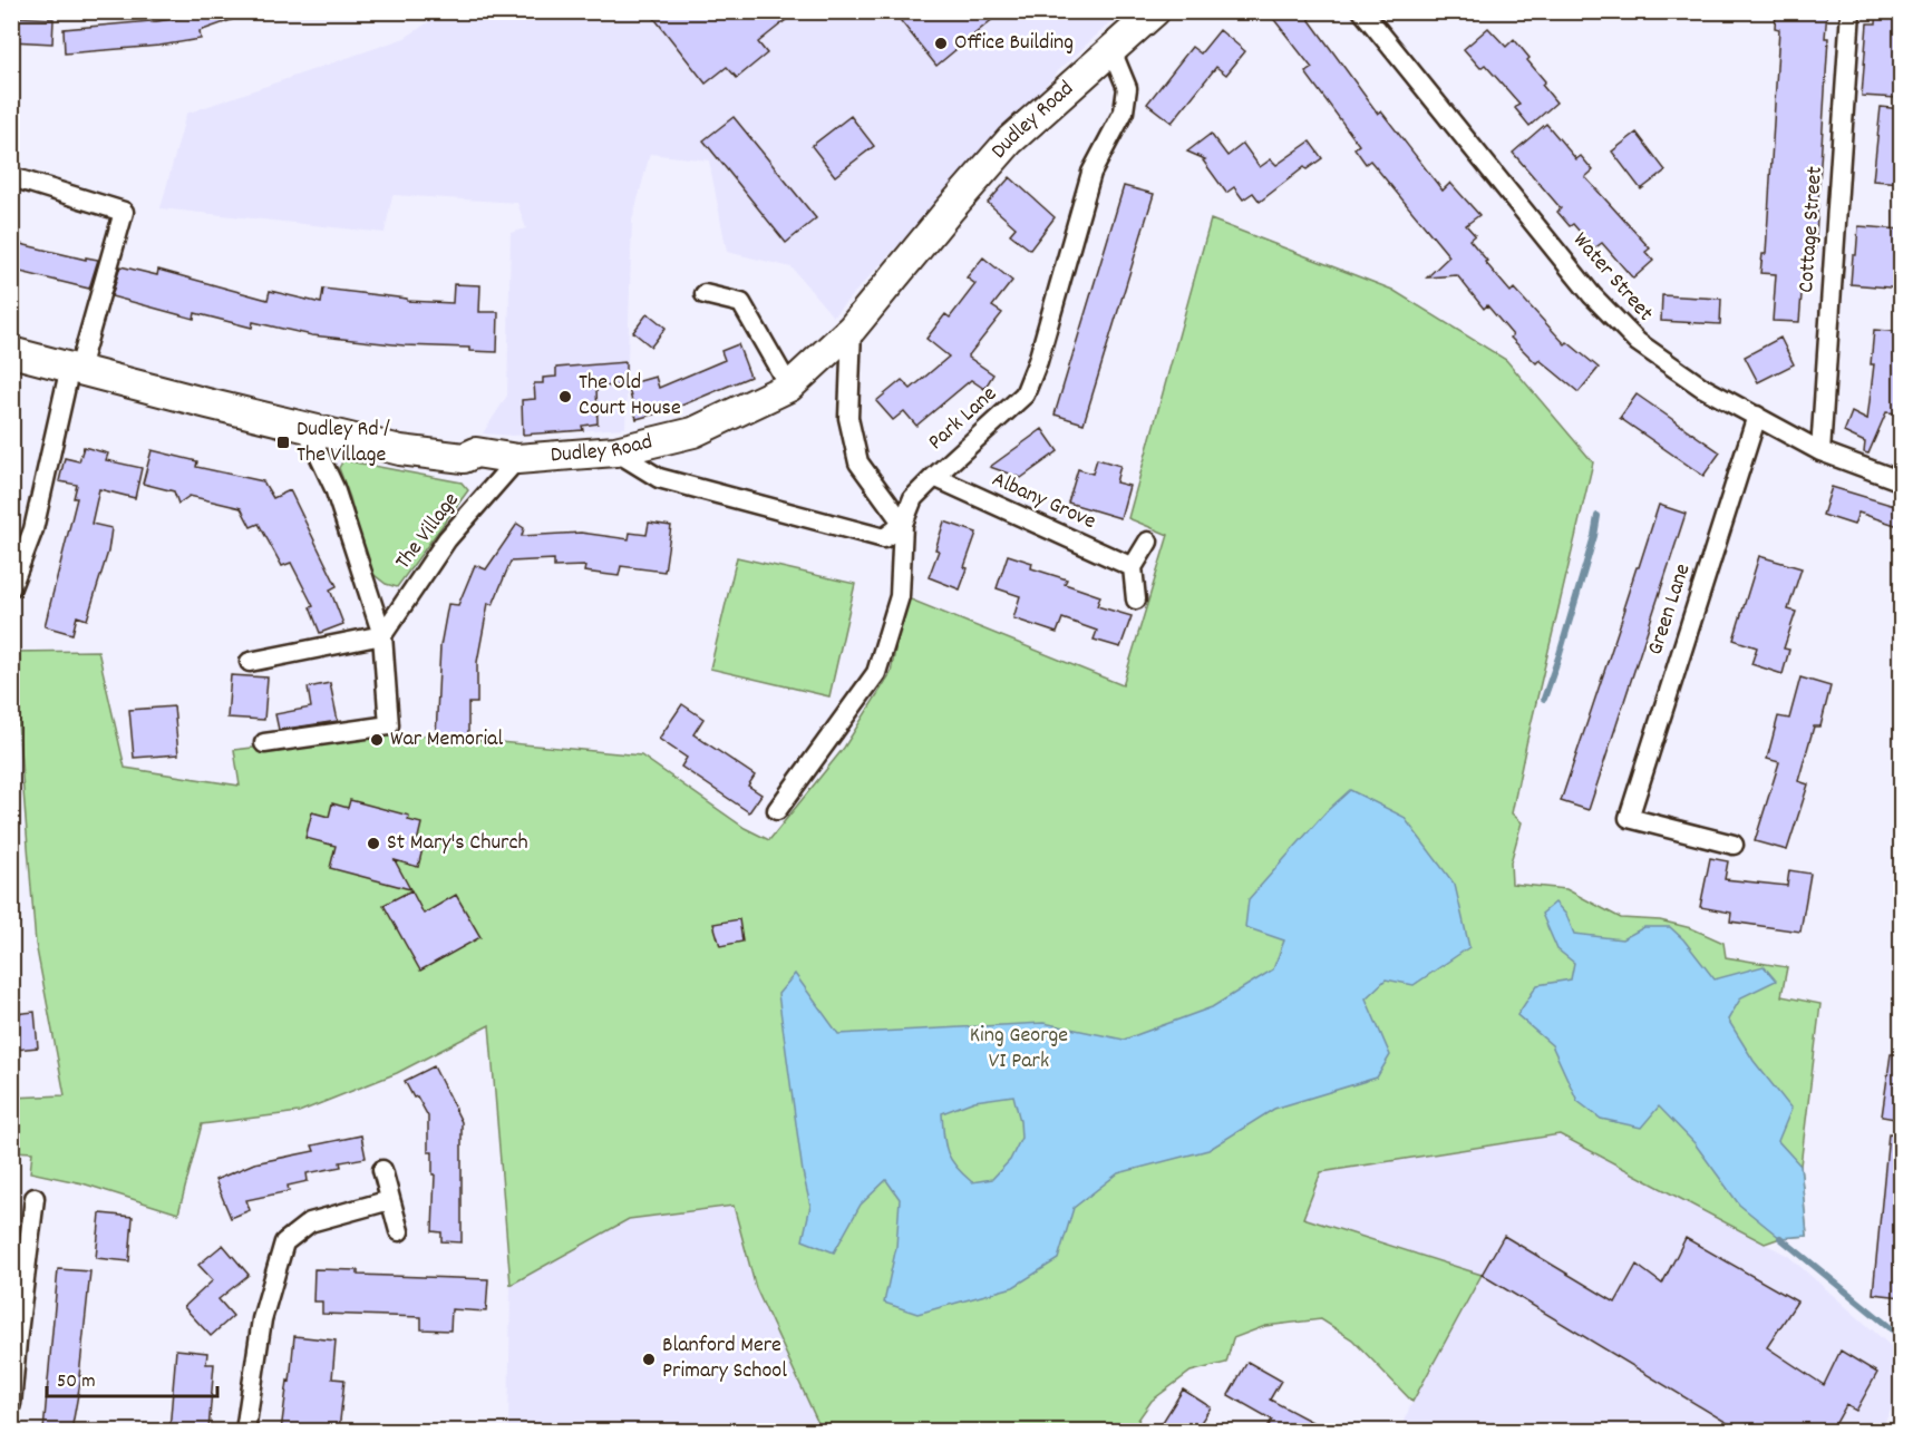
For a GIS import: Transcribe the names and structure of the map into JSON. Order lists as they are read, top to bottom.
{
  "streets": {
    "main road": ["Dudley Road"],
    "street": [
      "Cottage Street",
      "Water Street",
      "Park Lane",
      "Albany Grove",
      "The Village",
      "Green Lane"
    ]
  },
  "crossings": [
    ["Dudley Road", "Park Lane"],
    ["Dudley Road", "The Village"],
    ["Cottage Street", "Water Street"],
    ["Water Street", "Green Lane"],
    ["Park Lane", "Albany Grove"]
  ],
  "parks": ["King George VI Park"],
  "places": {
    "other": [
      "Office Building",
      "The Old Court House",
      "War Memorial",
      "St Mary's Church",
      "Blanford Mere Primary School"
    ],
    "transit": ["Dudley Rd / The Village"]
  },
  "scale_bar": "50 m"
}
